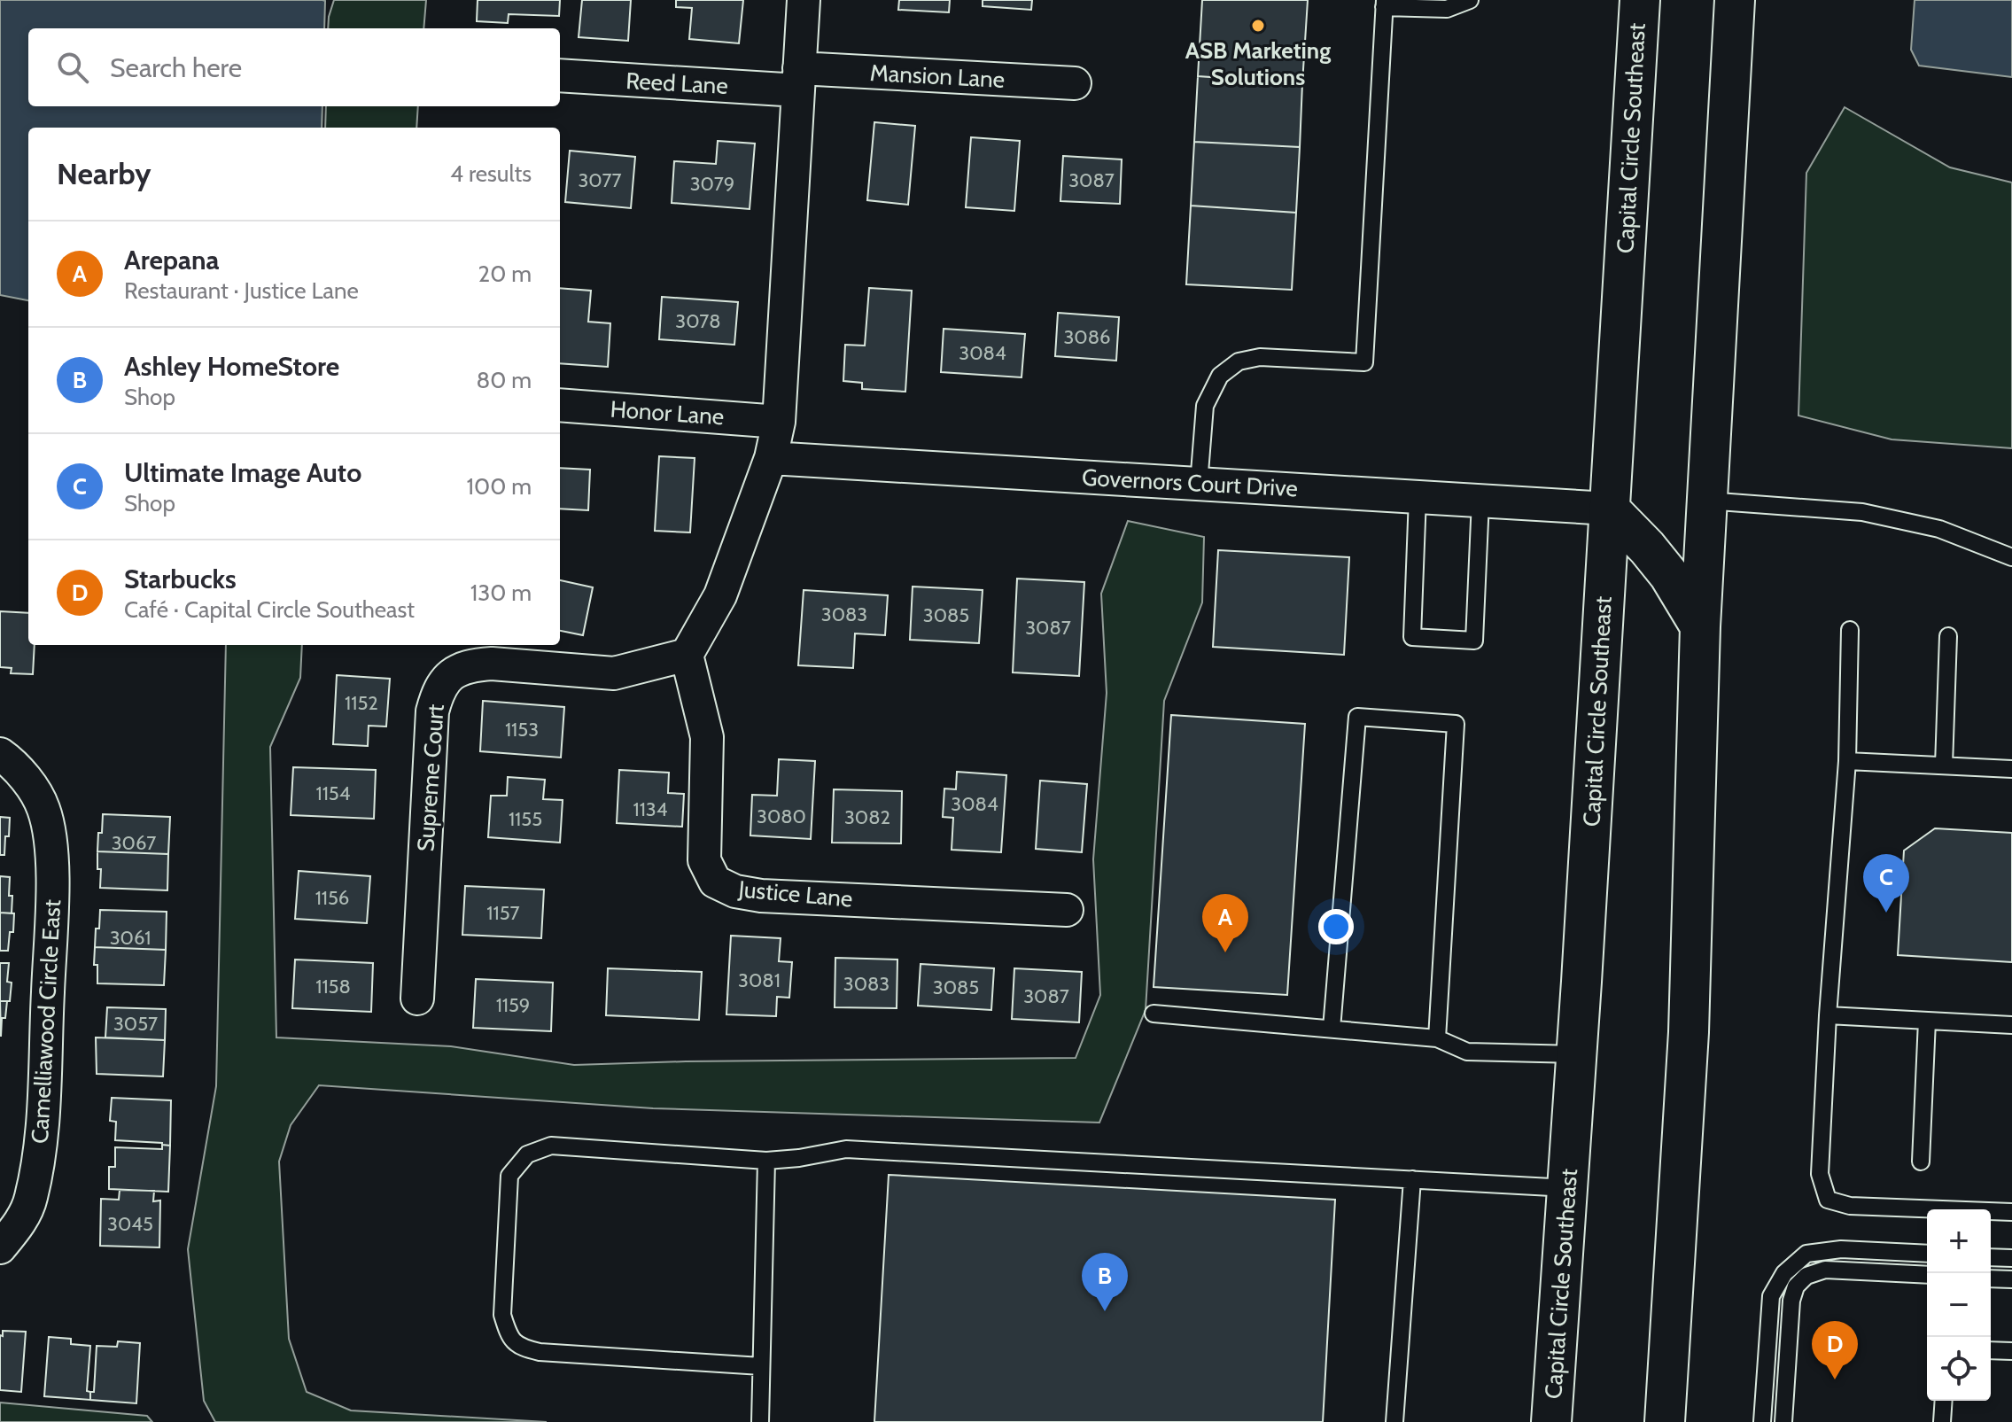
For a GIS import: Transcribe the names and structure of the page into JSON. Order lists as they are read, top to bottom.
{
  "streets": {
    "main road": ["Capital Circle Southeast"],
    "street": [
      "Mansion Lane",
      "Reed Lane",
      "Honor Lane",
      "Governors Court Drive",
      "Supreme Court",
      "Justice Lane",
      "Camelliawood Circle East"
    ]
  },
  "crossings": [
    ["Mansion Lane", "Reed Lane"],
    ["Capital Circle Southeast", "Governors Court Drive"],
    ["Supreme Court", "Justice Lane"]
  ],
  "places": ["ASB Marketing Solutions"],
  "house_numbers": [
    "3077",
    "3087",
    "3079",
    "3078",
    "3086",
    "3084",
    "3083",
    "3085",
    "3087",
    "1152",
    "1153",
    "1154",
    "3084",
    "1134",
    "3080",
    "3082",
    "1155",
    "3067",
    "1156",
    "1157",
    "3061",
    "3081",
    "3083",
    "1158",
    "3085",
    "3087",
    "1159",
    "3057",
    "3045"
  ],
  "page": {
    "search": "Search here",
    "heading": ["Nearby", "4 results"],
    "list": [
      {
        "mark": "A",
        "name": "Arepana",
        "note": "Restaurant · Justice Lane",
        "value": "20 m"
      },
      {
        "mark": "B",
        "name": "Ashley HomeStore",
        "note": "Shop",
        "value": "80 m"
      },
      {
        "mark": "C",
        "name": "Ultimate Image Auto",
        "note": "Shop",
        "value": "100 m"
      },
      {
        "mark": "D",
        "name": "Starbucks",
        "note": "Café · Capital Circle Southeast",
        "value": "130 m"
      }
    ],
    "pins": [
      "C",
      "A",
      "B",
      "D"
    ],
    "map_buttons": ["+", "−"]
  }
}
